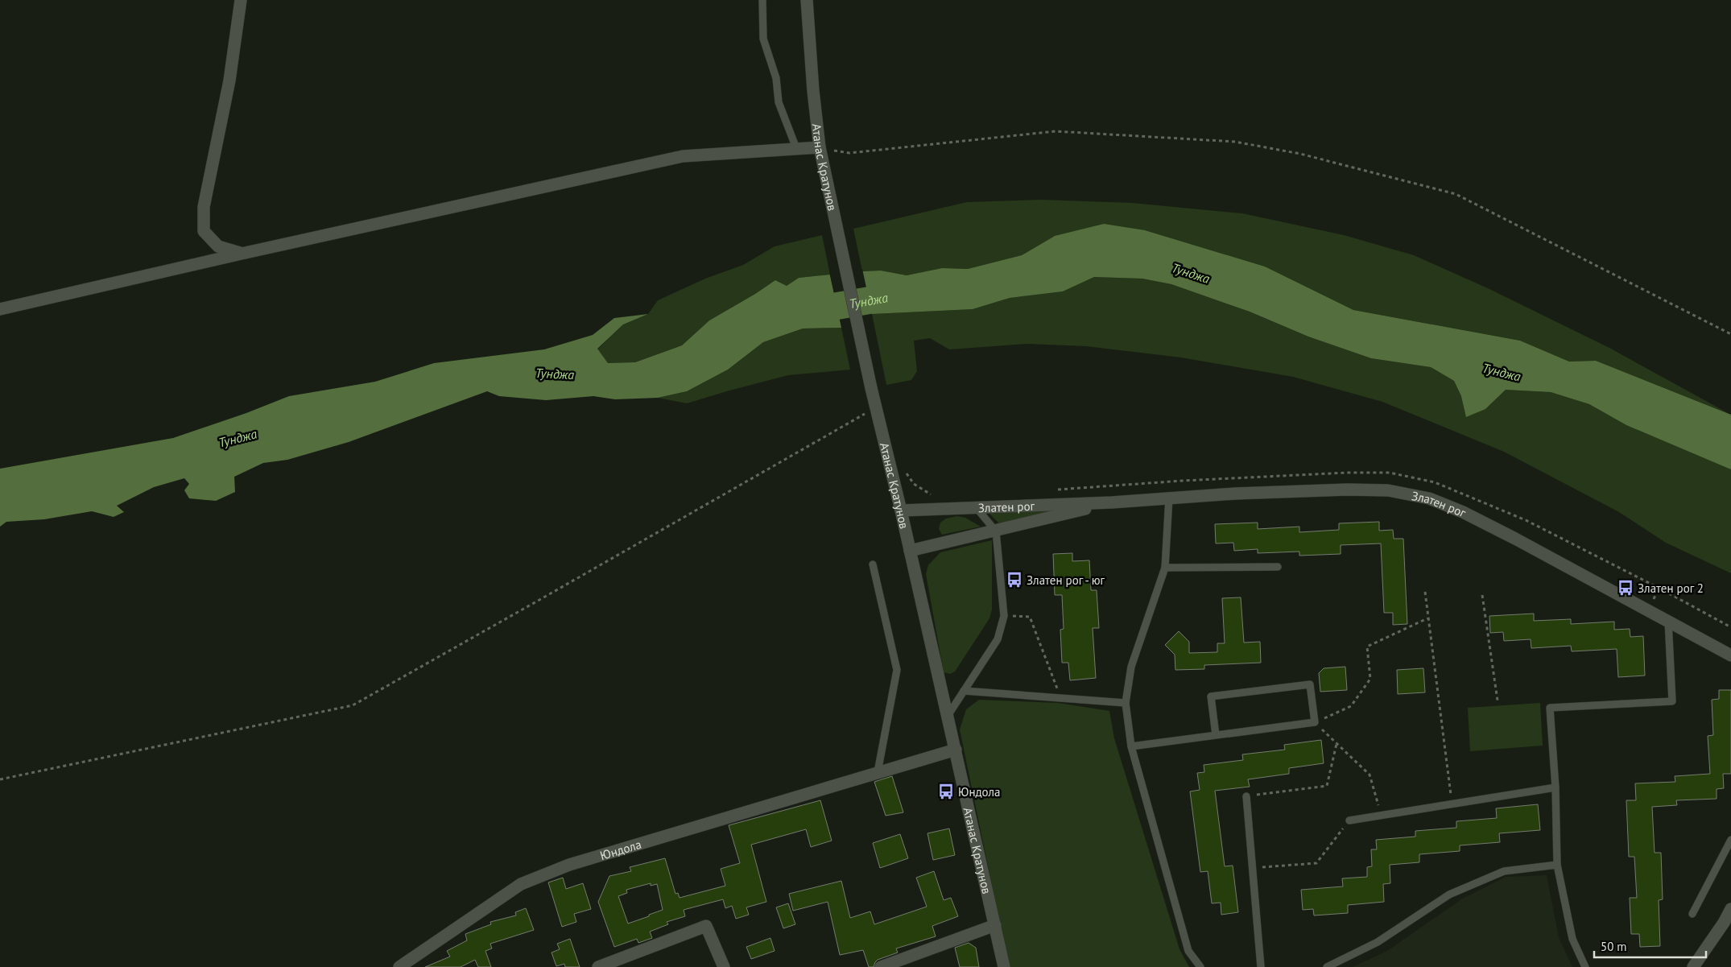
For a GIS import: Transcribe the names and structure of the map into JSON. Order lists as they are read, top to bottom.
{
  "streets": {
    "street": ["Атанас Кратунов", "Златен рог", "Юндола"]
  },
  "crossings": [
    ["Атанас Кратунов", "Златен рог"],
    ["Атанас Кратунов", "Юндола"]
  ],
  "water": ["Тунджа"],
  "places": {
    "bus stop": ["Златен рог - юг", "Златен рог 2", "Юндола"]
  },
  "scale_bar": "50 m"
}
